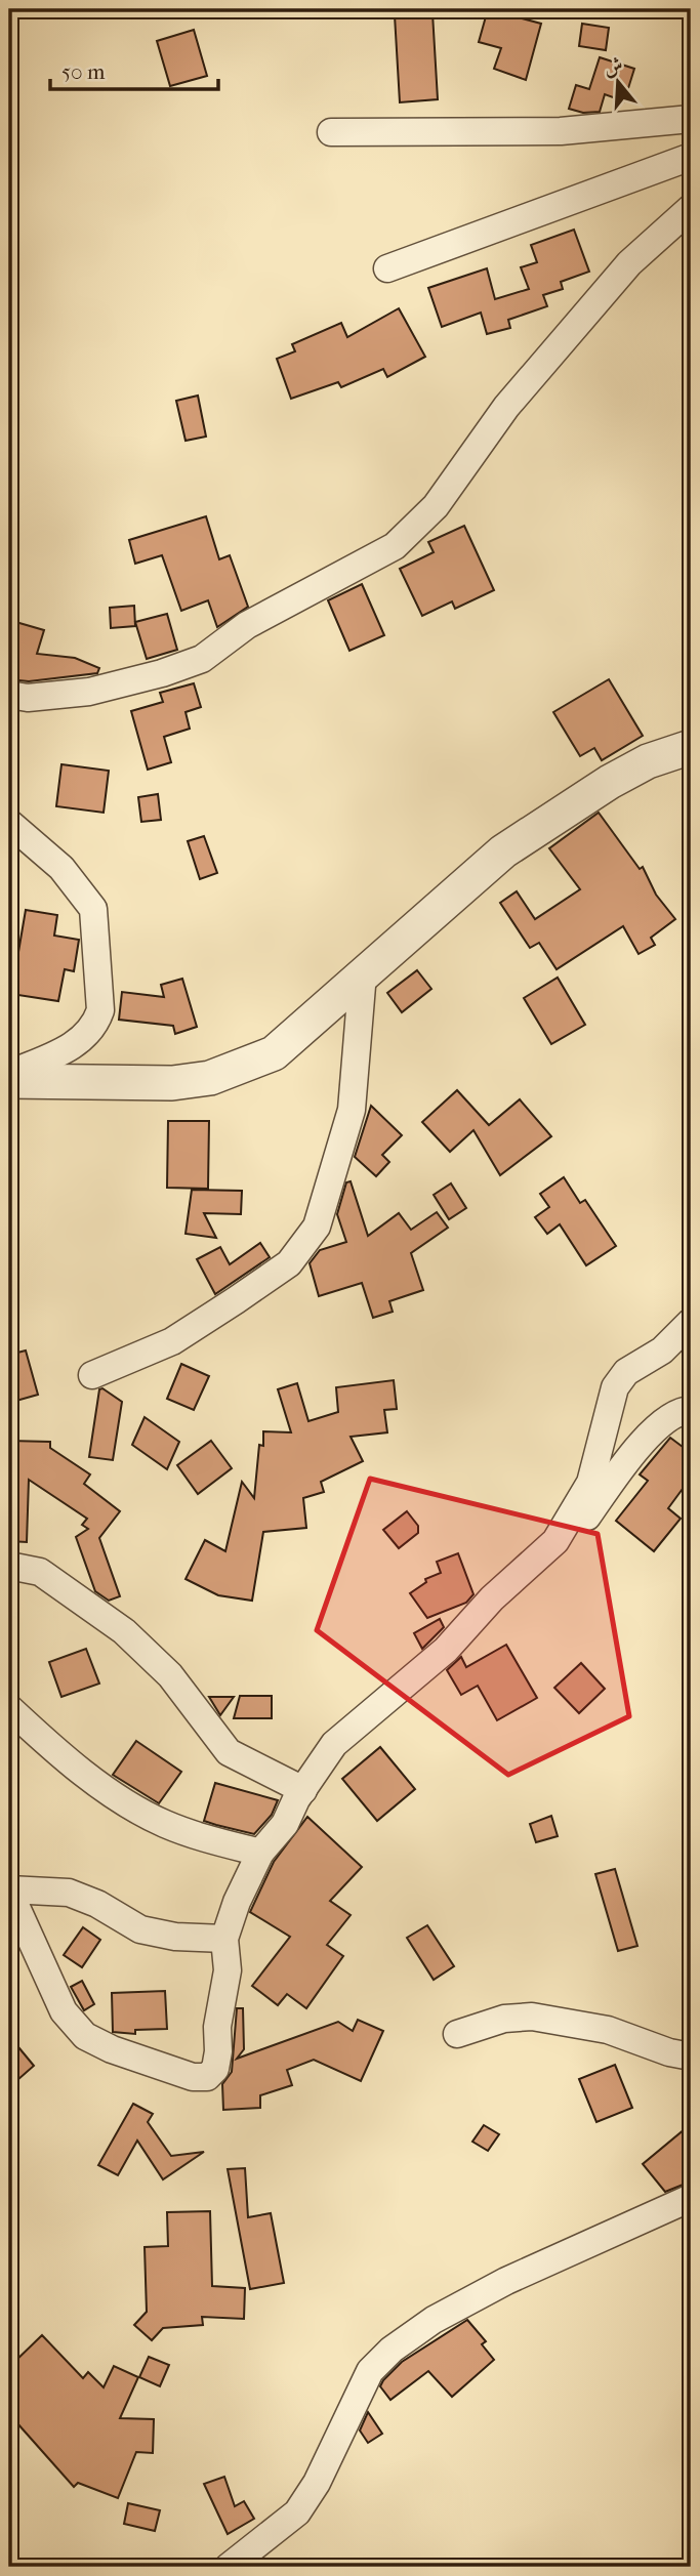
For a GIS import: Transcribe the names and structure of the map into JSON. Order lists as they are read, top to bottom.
{
  "scale_bar": "50 m",
  "north": "top"
}
